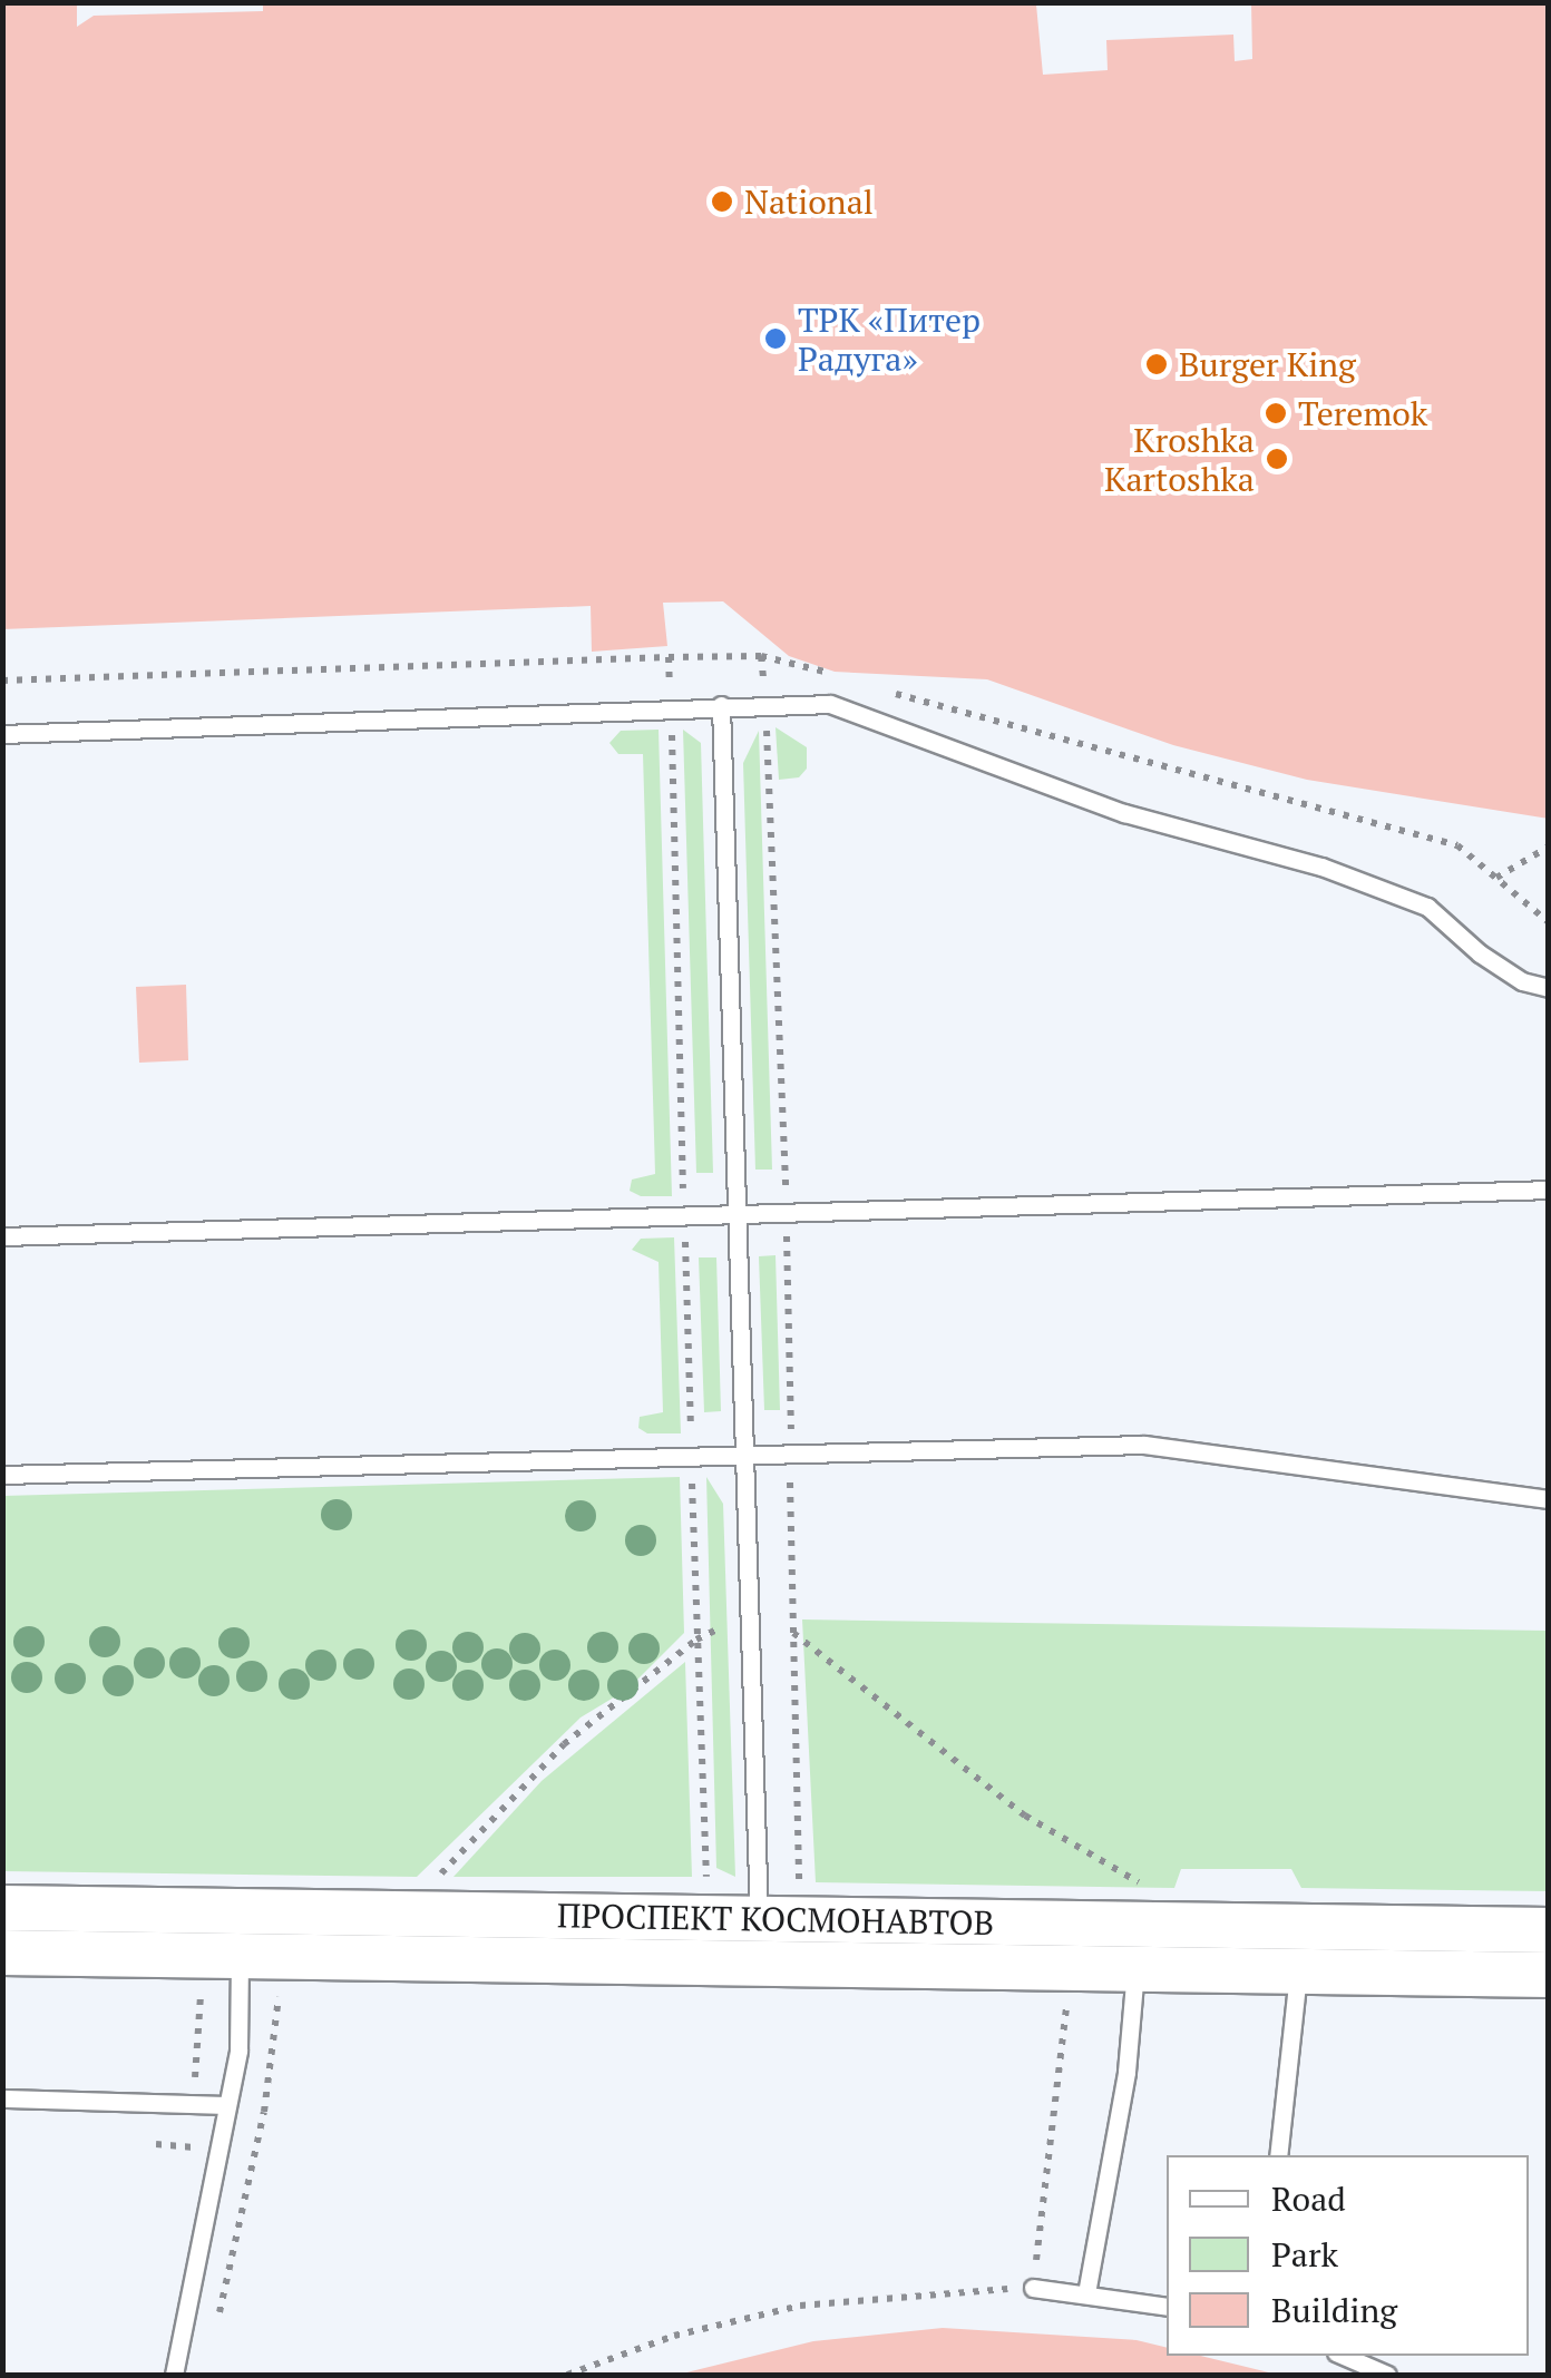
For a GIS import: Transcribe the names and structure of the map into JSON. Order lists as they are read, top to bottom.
{
  "streets": {
    "street": ["ПРОСПЕКТ КОСМОНАВТОВ"]
  },
  "places": [
    "National",
    "ТРК «Питер Радуга»",
    "Burger King",
    "Teremok",
    "Kroshka Kartoshka"
  ],
  "legend": ["Road", "Park", "Building"]
}
